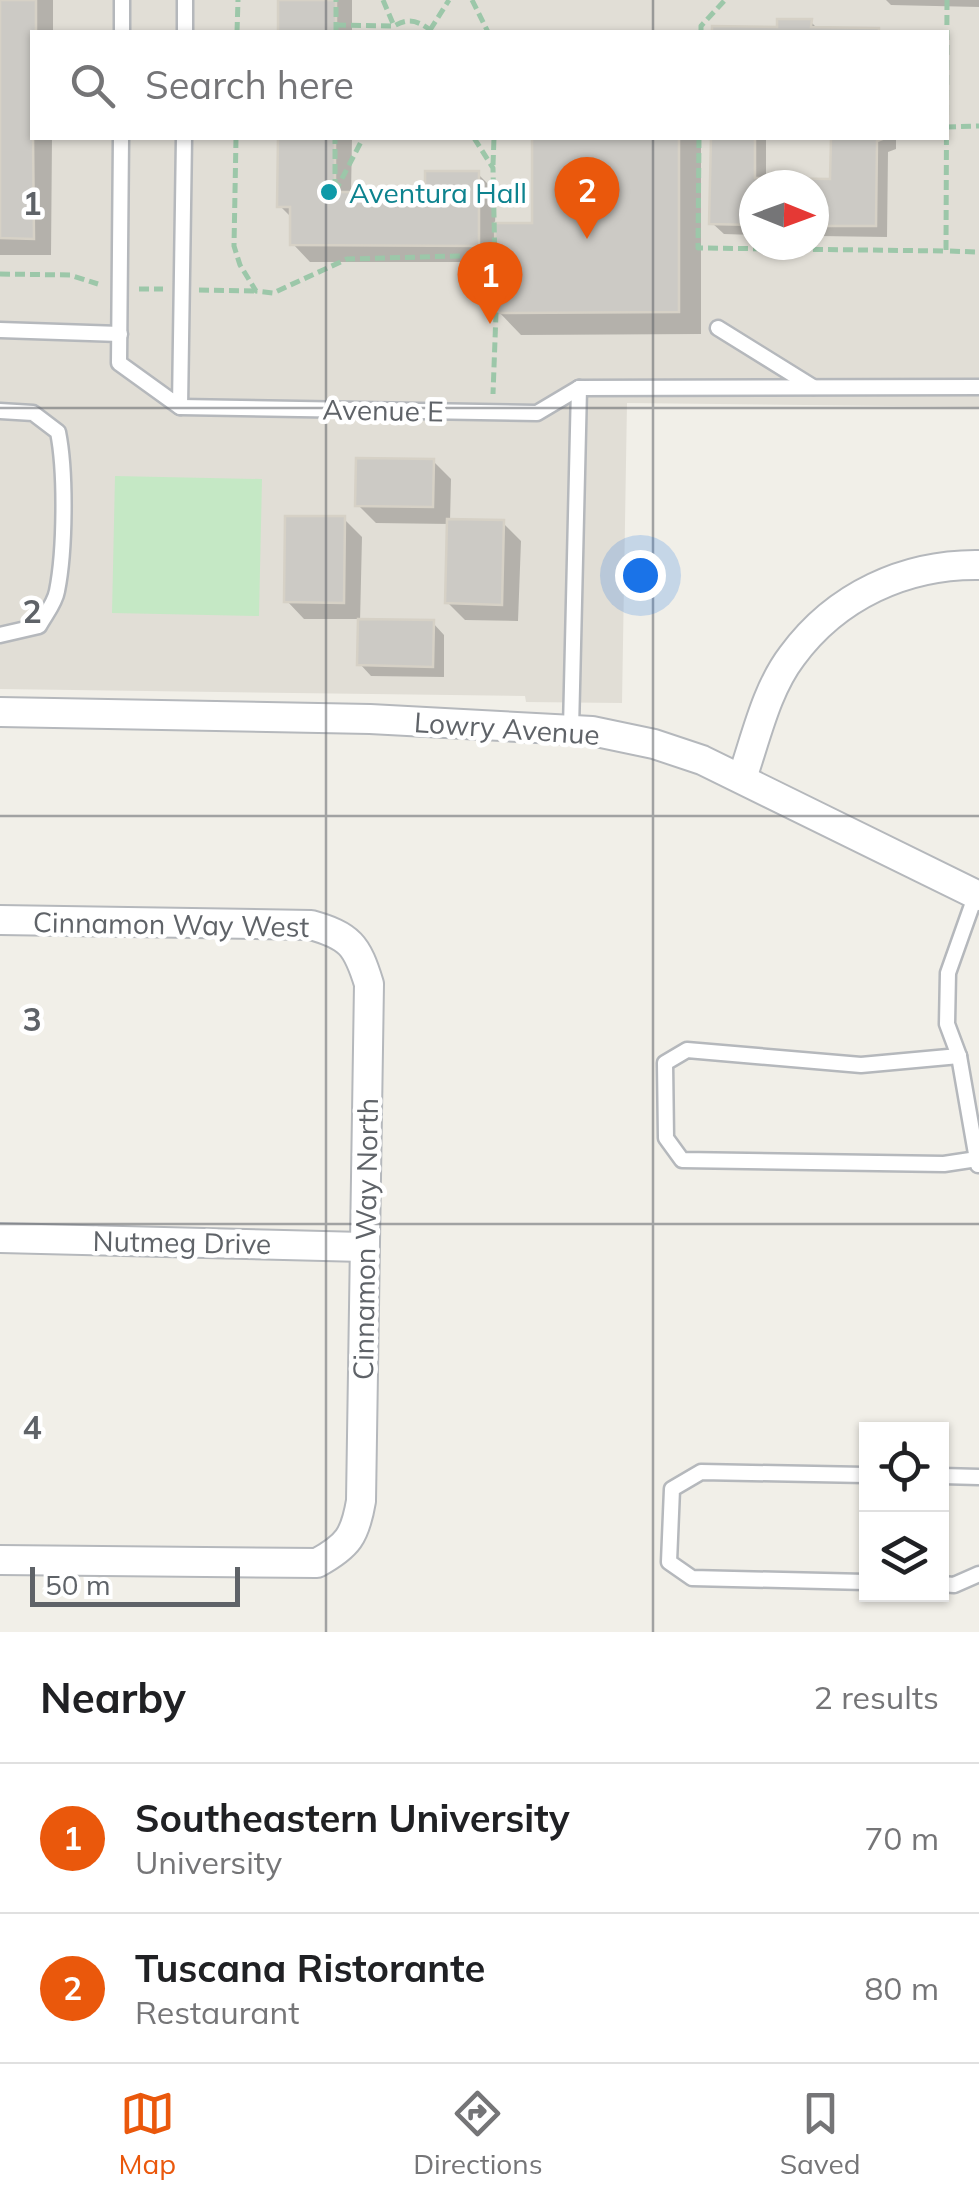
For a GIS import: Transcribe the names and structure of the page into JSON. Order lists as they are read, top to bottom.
{
  "streets": {
    "street": [
      "Lowry Avenue",
      "Cinnamon Way West",
      "Cinnamon Way North",
      "Nutmeg Drive"
    ],
    "lane": ["Avenue E"]
  },
  "crossings": [
    ["Cinnamon Way West", "Cinnamon Way North"],
    ["Cinnamon Way North", "Nutmeg Drive"]
  ],
  "places": ["Aventura Hall"],
  "scale_bar": "50 m",
  "north": "right",
  "page": {
    "search": "Search here",
    "pins": ["2", "1"],
    "scale": "50 m",
    "heading": ["Nearby", "2 results"],
    "list": [
      {
        "mark": "1",
        "name": "Southeastern University",
        "note": "University",
        "value": "70 m"
      },
      {
        "mark": "2",
        "name": "Tuscana Ristorante",
        "note": "Restaurant",
        "value": "80 m"
      }
    ],
    "nav": ["Map", "Directions", "Saved"]
  },
  "grid": {
    "rows": [
      "1",
      "2",
      "3",
      "4"
    ]
  }
}
